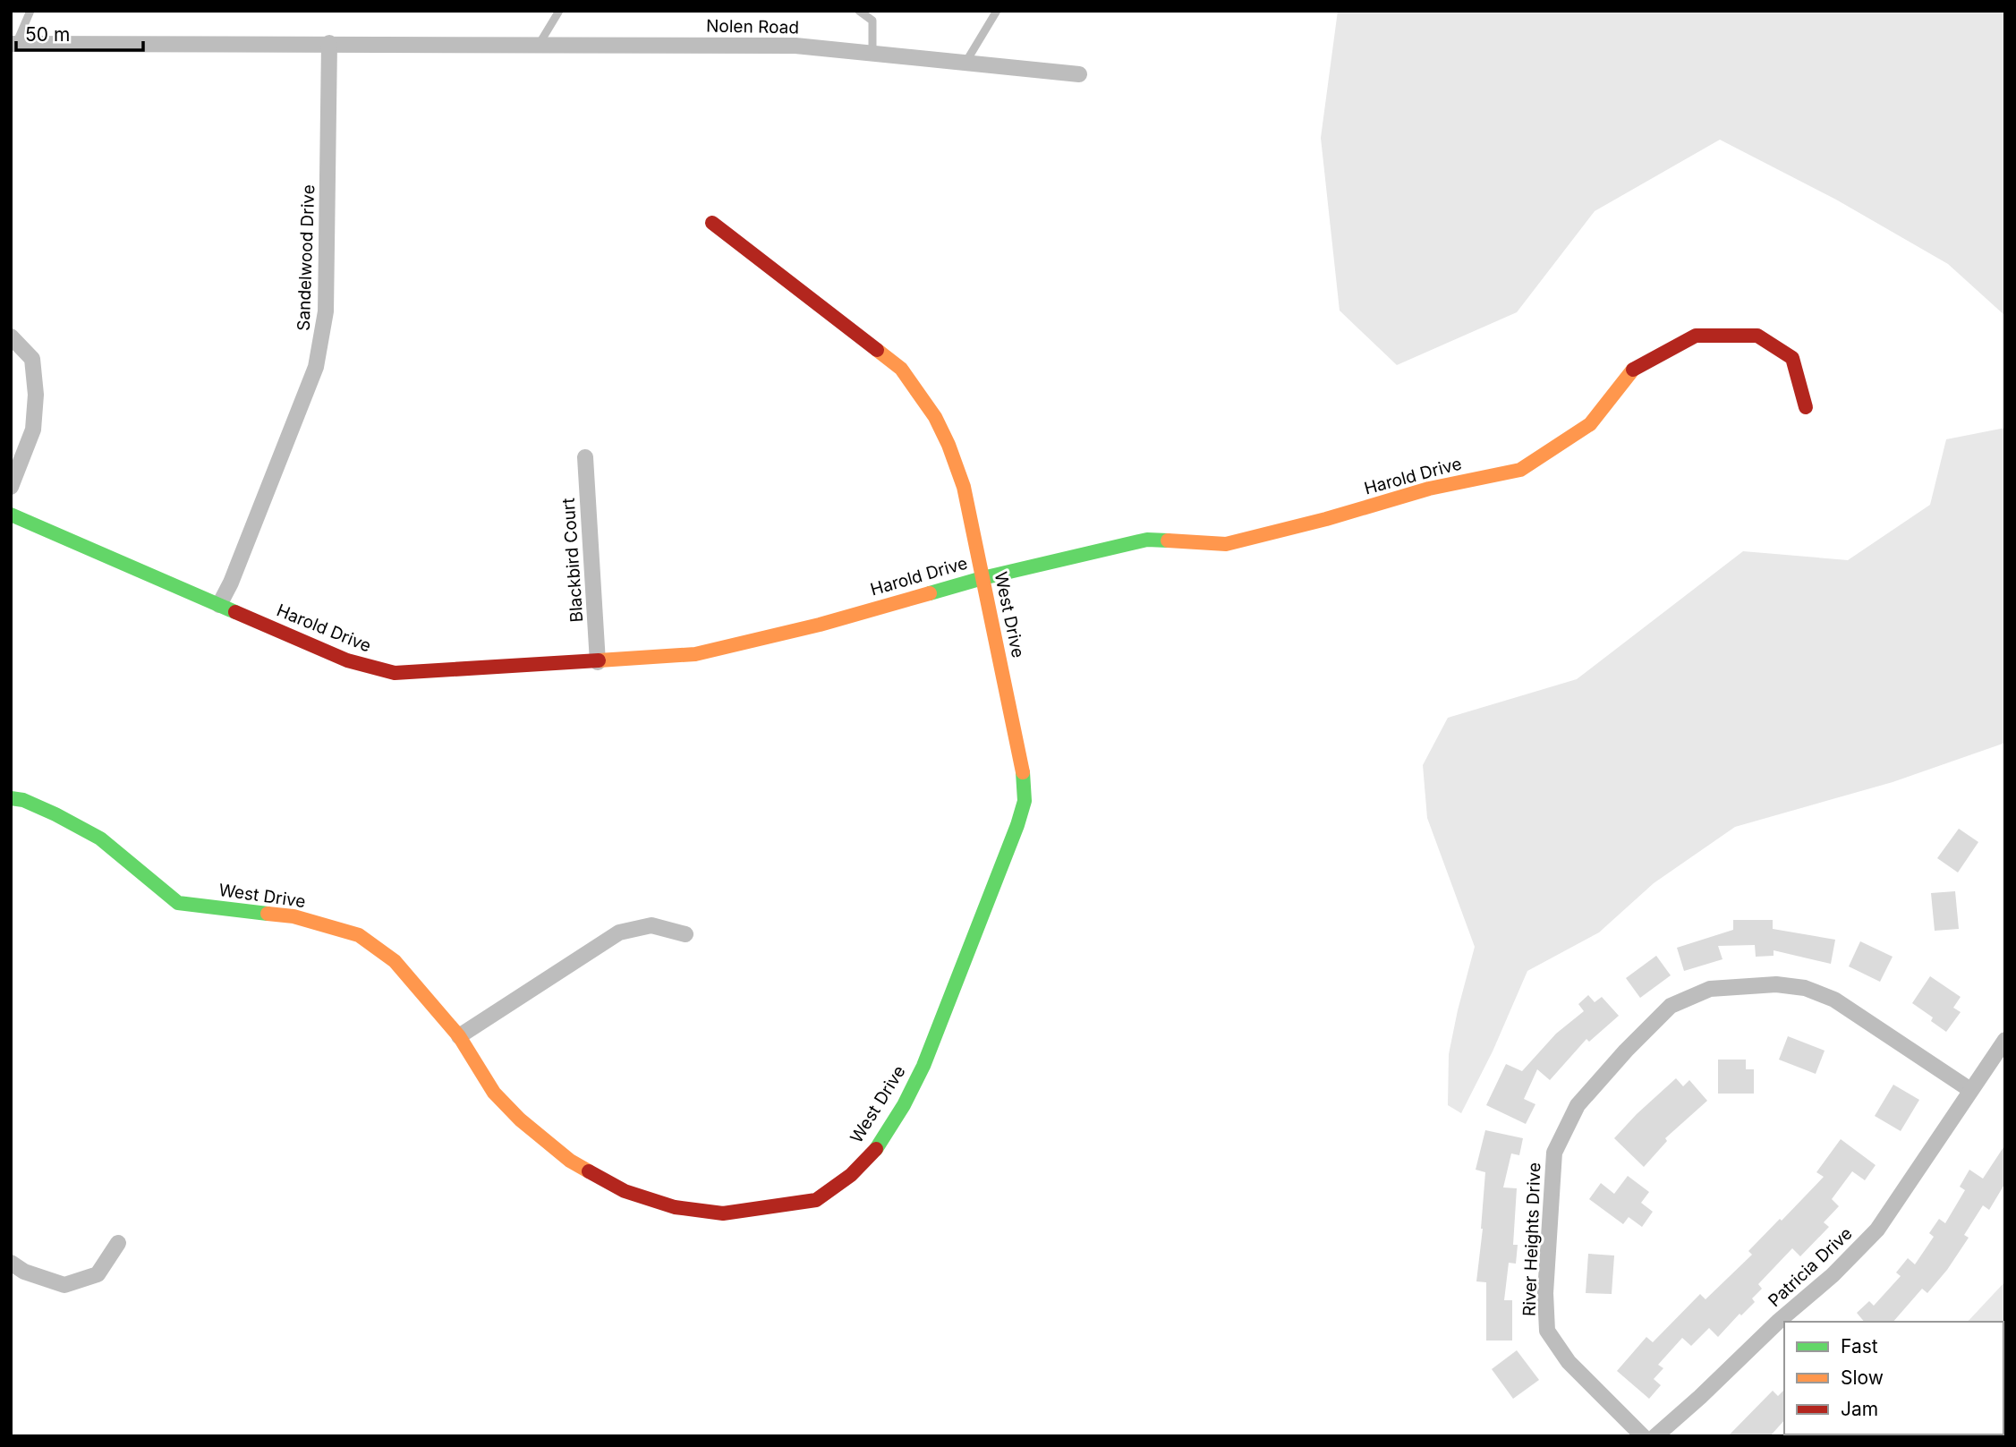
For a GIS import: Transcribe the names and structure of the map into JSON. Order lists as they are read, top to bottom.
{
  "streets": {
    "street": [
      "Nolen Road",
      "Sandelwood Drive",
      "Harold Drive",
      "Blackbird Court",
      "West Drive",
      "River Heights Drive",
      "Patricia Drive"
    ]
  },
  "crossings": [
    ["Nolen Road", "Sandelwood Drive"],
    ["Sandelwood Drive", "Harold Drive"],
    ["Harold Drive", "Blackbird Court"],
    ["Harold Drive", "West Drive"],
    ["River Heights Drive", "Patricia Drive"]
  ],
  "legend": ["Fast", "Slow", "Jam"],
  "scale_bar": "50 m"
}
